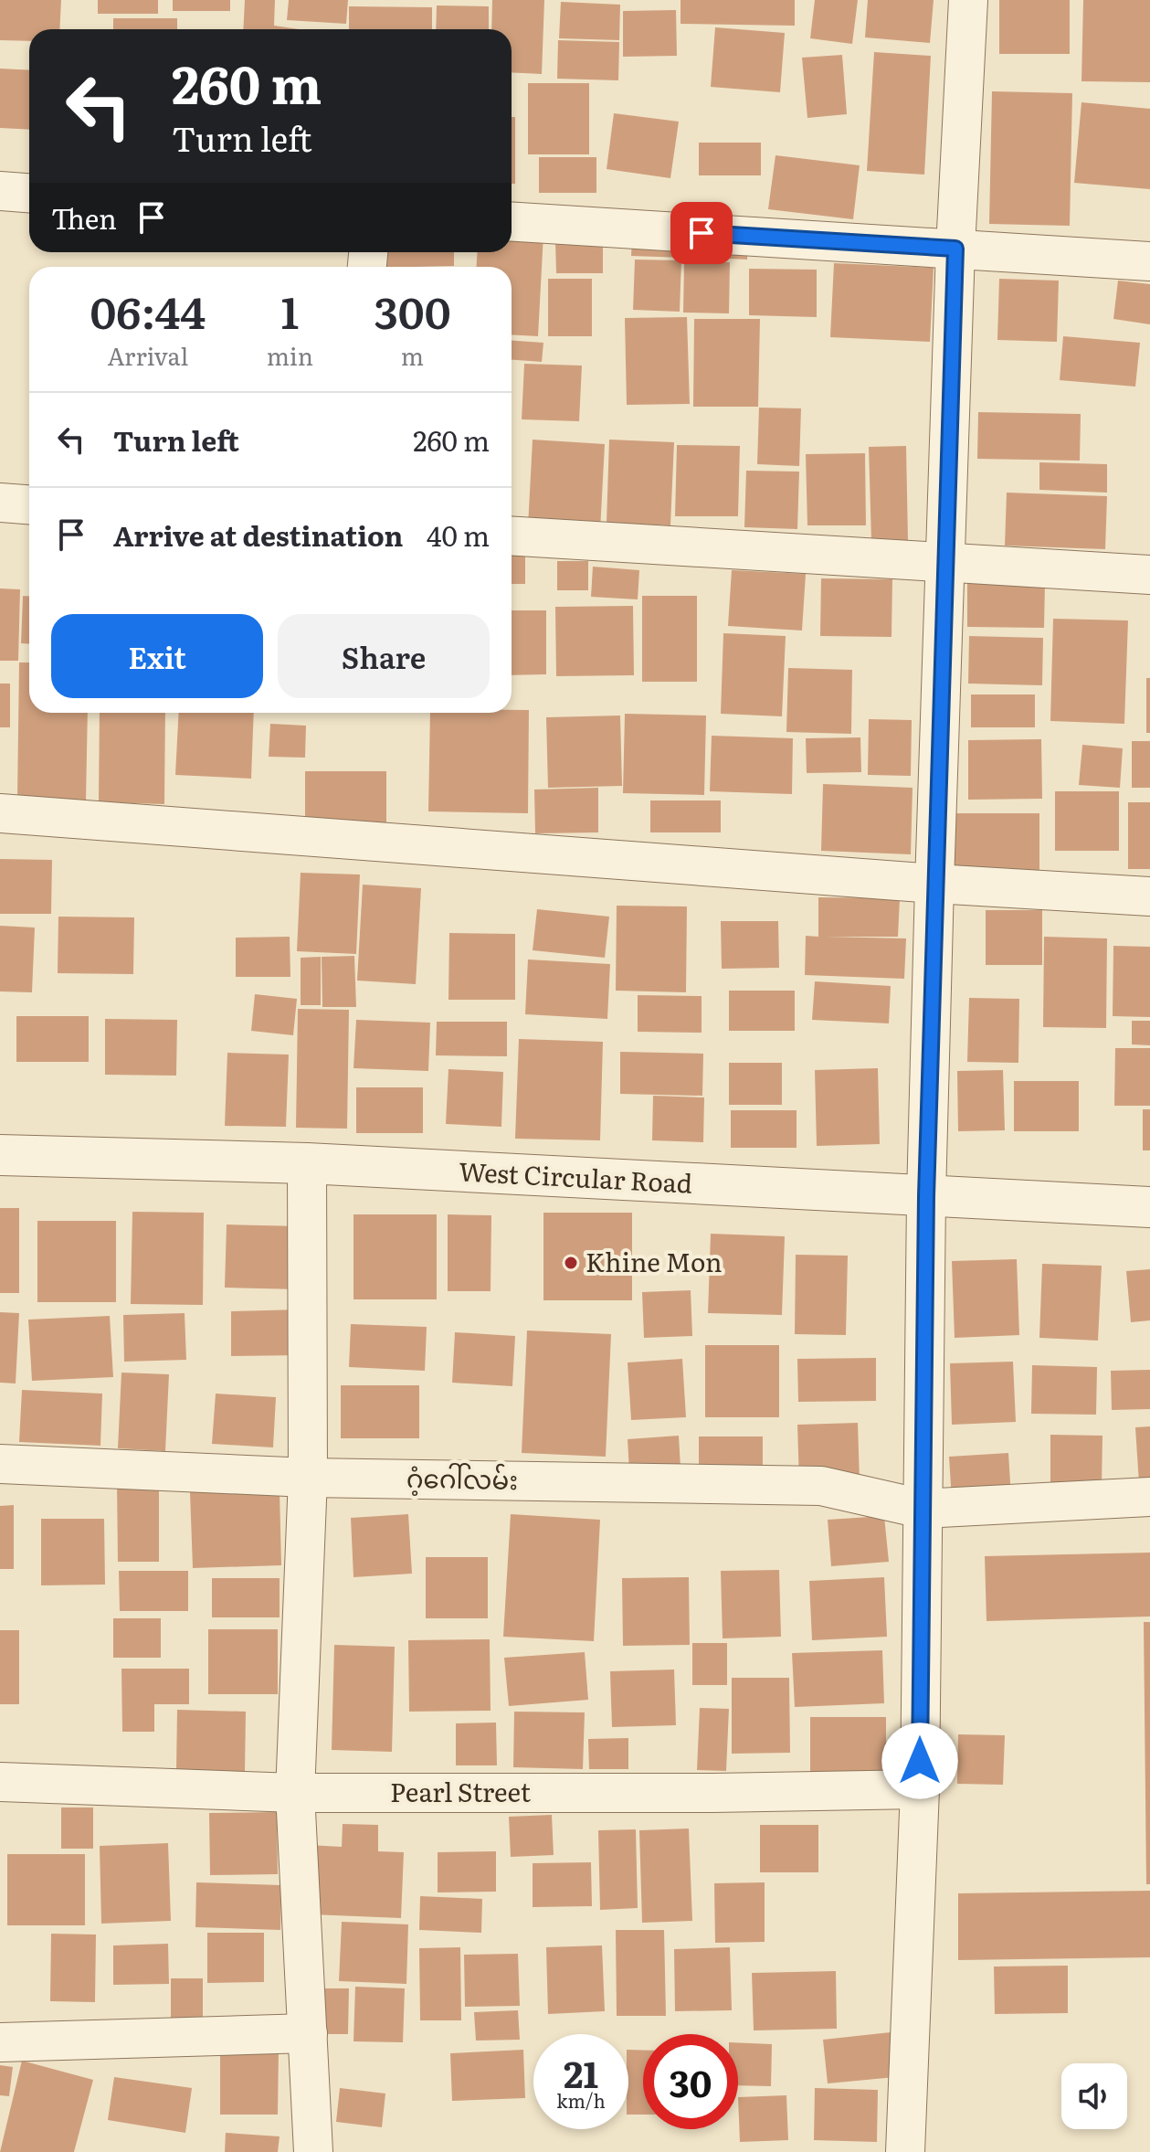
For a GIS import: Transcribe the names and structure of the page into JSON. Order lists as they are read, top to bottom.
{
  "streets": {
    "street": ["West Circular Road", "ဂံ့ဂေါ်လမ်း", "Pearl Street"]
  },
  "places": ["Khine Mon"],
  "page": {
    "turn": ["260 m", "Turn left"],
    "then": "Then",
    "eta": [
      "06:44",
      "Arrival",
      "1",
      "min",
      "300",
      "m"
    ],
    "list": [
      {
        "name": "Turn left",
        "value": "260 m"
      },
      {
        "name": "Arrive at destination",
        "value": "40 m"
      }
    ],
    "buttons": ["Exit", "Share"],
    "speed": "21 km/h",
    "limit": "30"
  }
}
